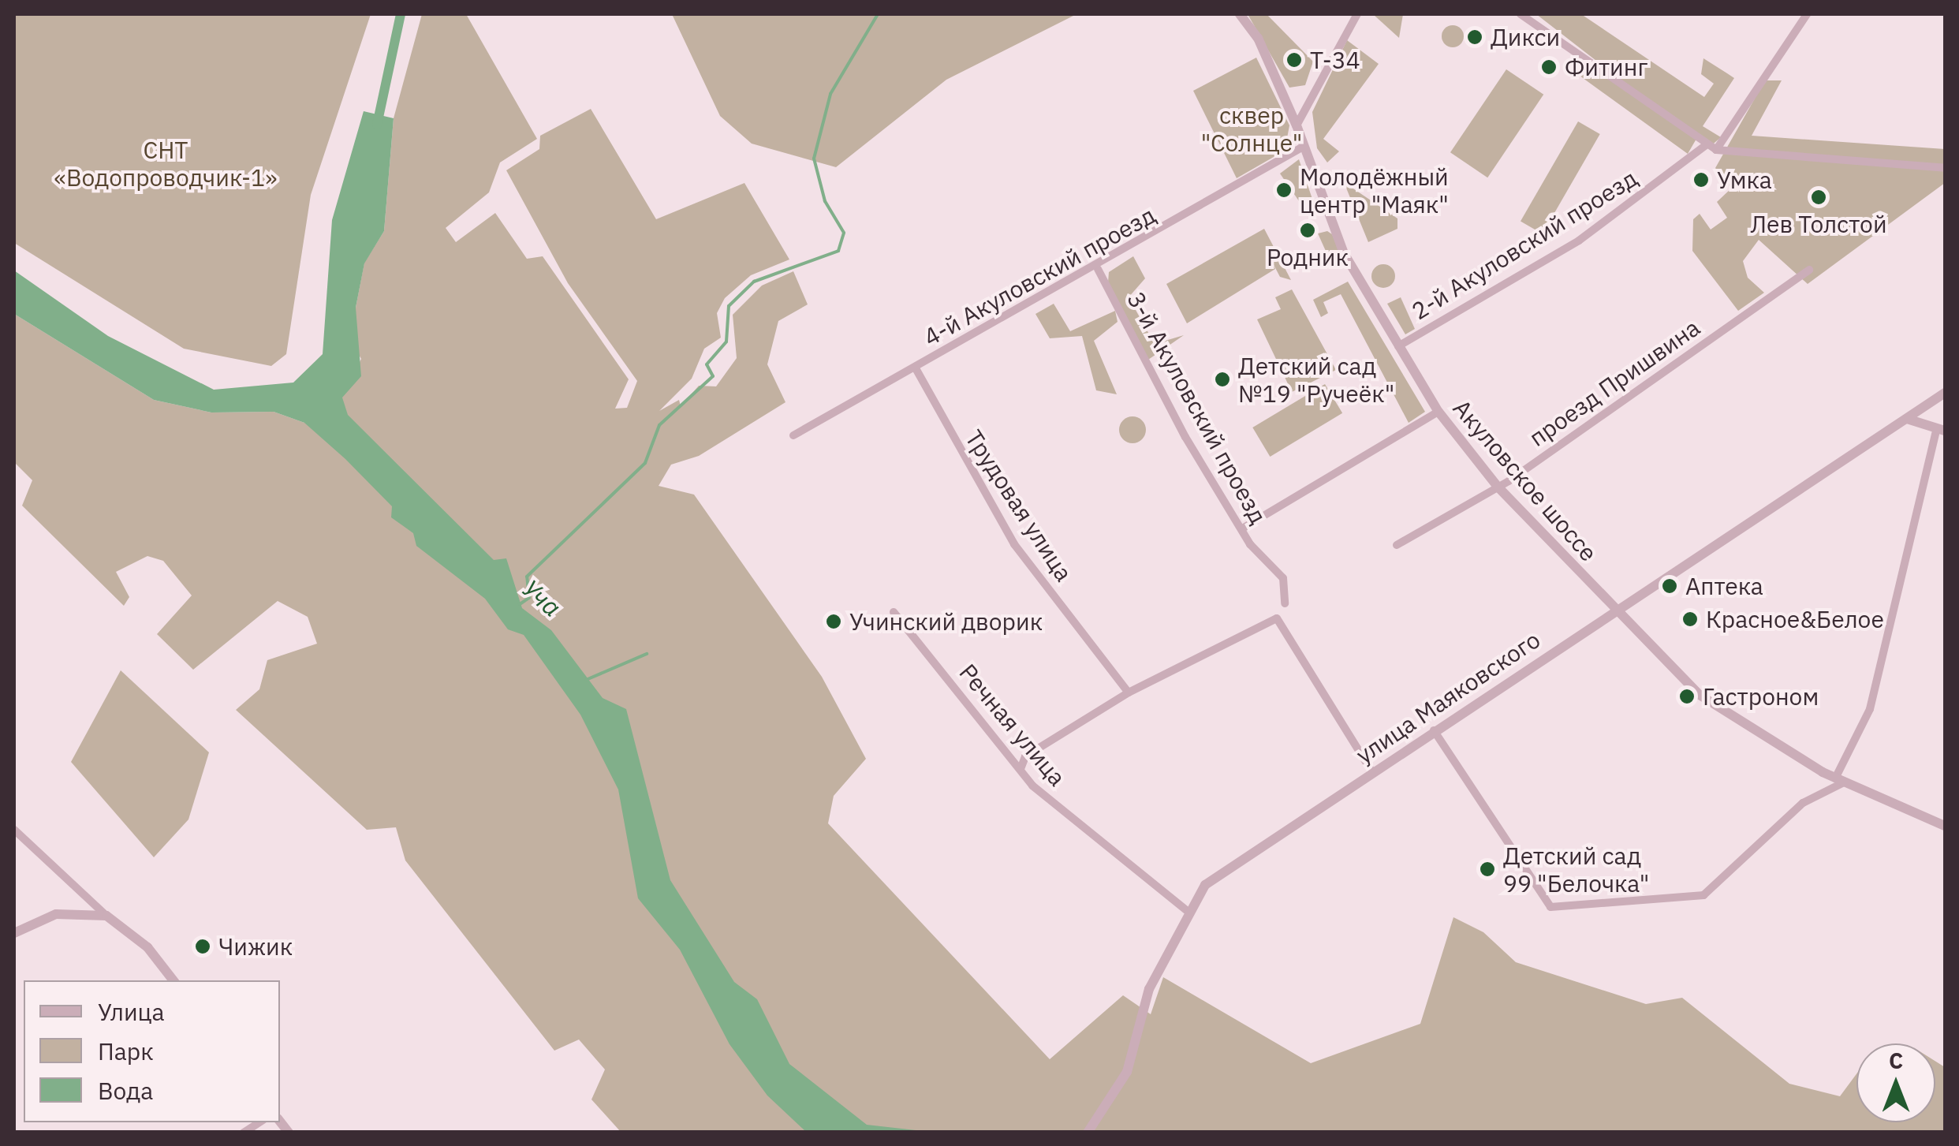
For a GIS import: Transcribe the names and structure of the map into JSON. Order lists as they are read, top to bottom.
{
  "streets": {
    "street": [
      "2-й Акуловский проезд",
      "4-й Акуловский проезд",
      "проезд Пришвина",
      "3-й Акуловский проезд",
      "Акуловское шоссе",
      "Трудовая улица",
      "улица Маяковского",
      "Речная улица"
    ]
  },
  "crossings": [
    ["2-й Акуловский проезд", "Акуловское шоссе"],
    ["4-й Акуловский проезд", "3-й Акуловский проезд"],
    ["4-й Акуловский проезд", "Акуловское шоссе"],
    ["4-й Акуловский проезд", "Трудовая улица"],
    ["проезд Пришвина", "Акуловское шоссе"],
    ["Акуловское шоссе", "улица Маяковского"],
    ["улица Маяковского", "Речная улица"]
  ],
  "water": ["Уча"],
  "parks": ["сквер \"Солнце\"", "СНТ «Водопроводчик-1»"],
  "places": [
    "Дикси",
    "Т-34",
    "Фитинг",
    "Умка",
    "Молодёжный центр \"Маяк\"",
    "Лев Толстой",
    "Родник",
    "Детский сад №19 \"Ручеёк\"",
    "Аптека",
    "Красное&Белое",
    "Учинский дворик",
    "Гастроном",
    "Детский сад 99 \"Белочка\"",
    "Чижик"
  ],
  "legend": ["Улица", "Парк", "Вода"],
  "north": "top"
}
